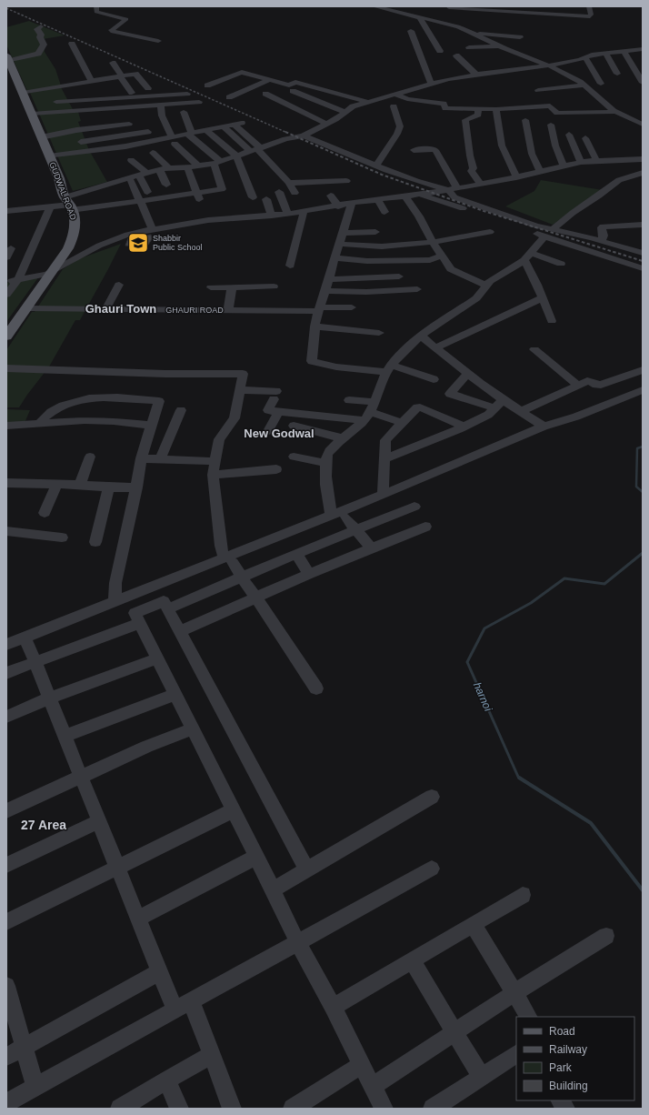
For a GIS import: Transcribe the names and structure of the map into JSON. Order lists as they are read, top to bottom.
{
  "streets": {
    "main road": ["GUDWAL ROAD"],
    "street": ["GHAURI ROAD"]
  },
  "crossings": [
    ["GUDWAL ROAD", "GHAURI ROAD"]
  ],
  "districts": ["Ghauri Town", "New Godwal", "27 Area"],
  "water": ["harnoi"],
  "places": {
    "school or university": ["Shabbir Public School"]
  },
  "legend": [
    "Road",
    "Railway",
    "Park",
    "Building"
  ]
}
